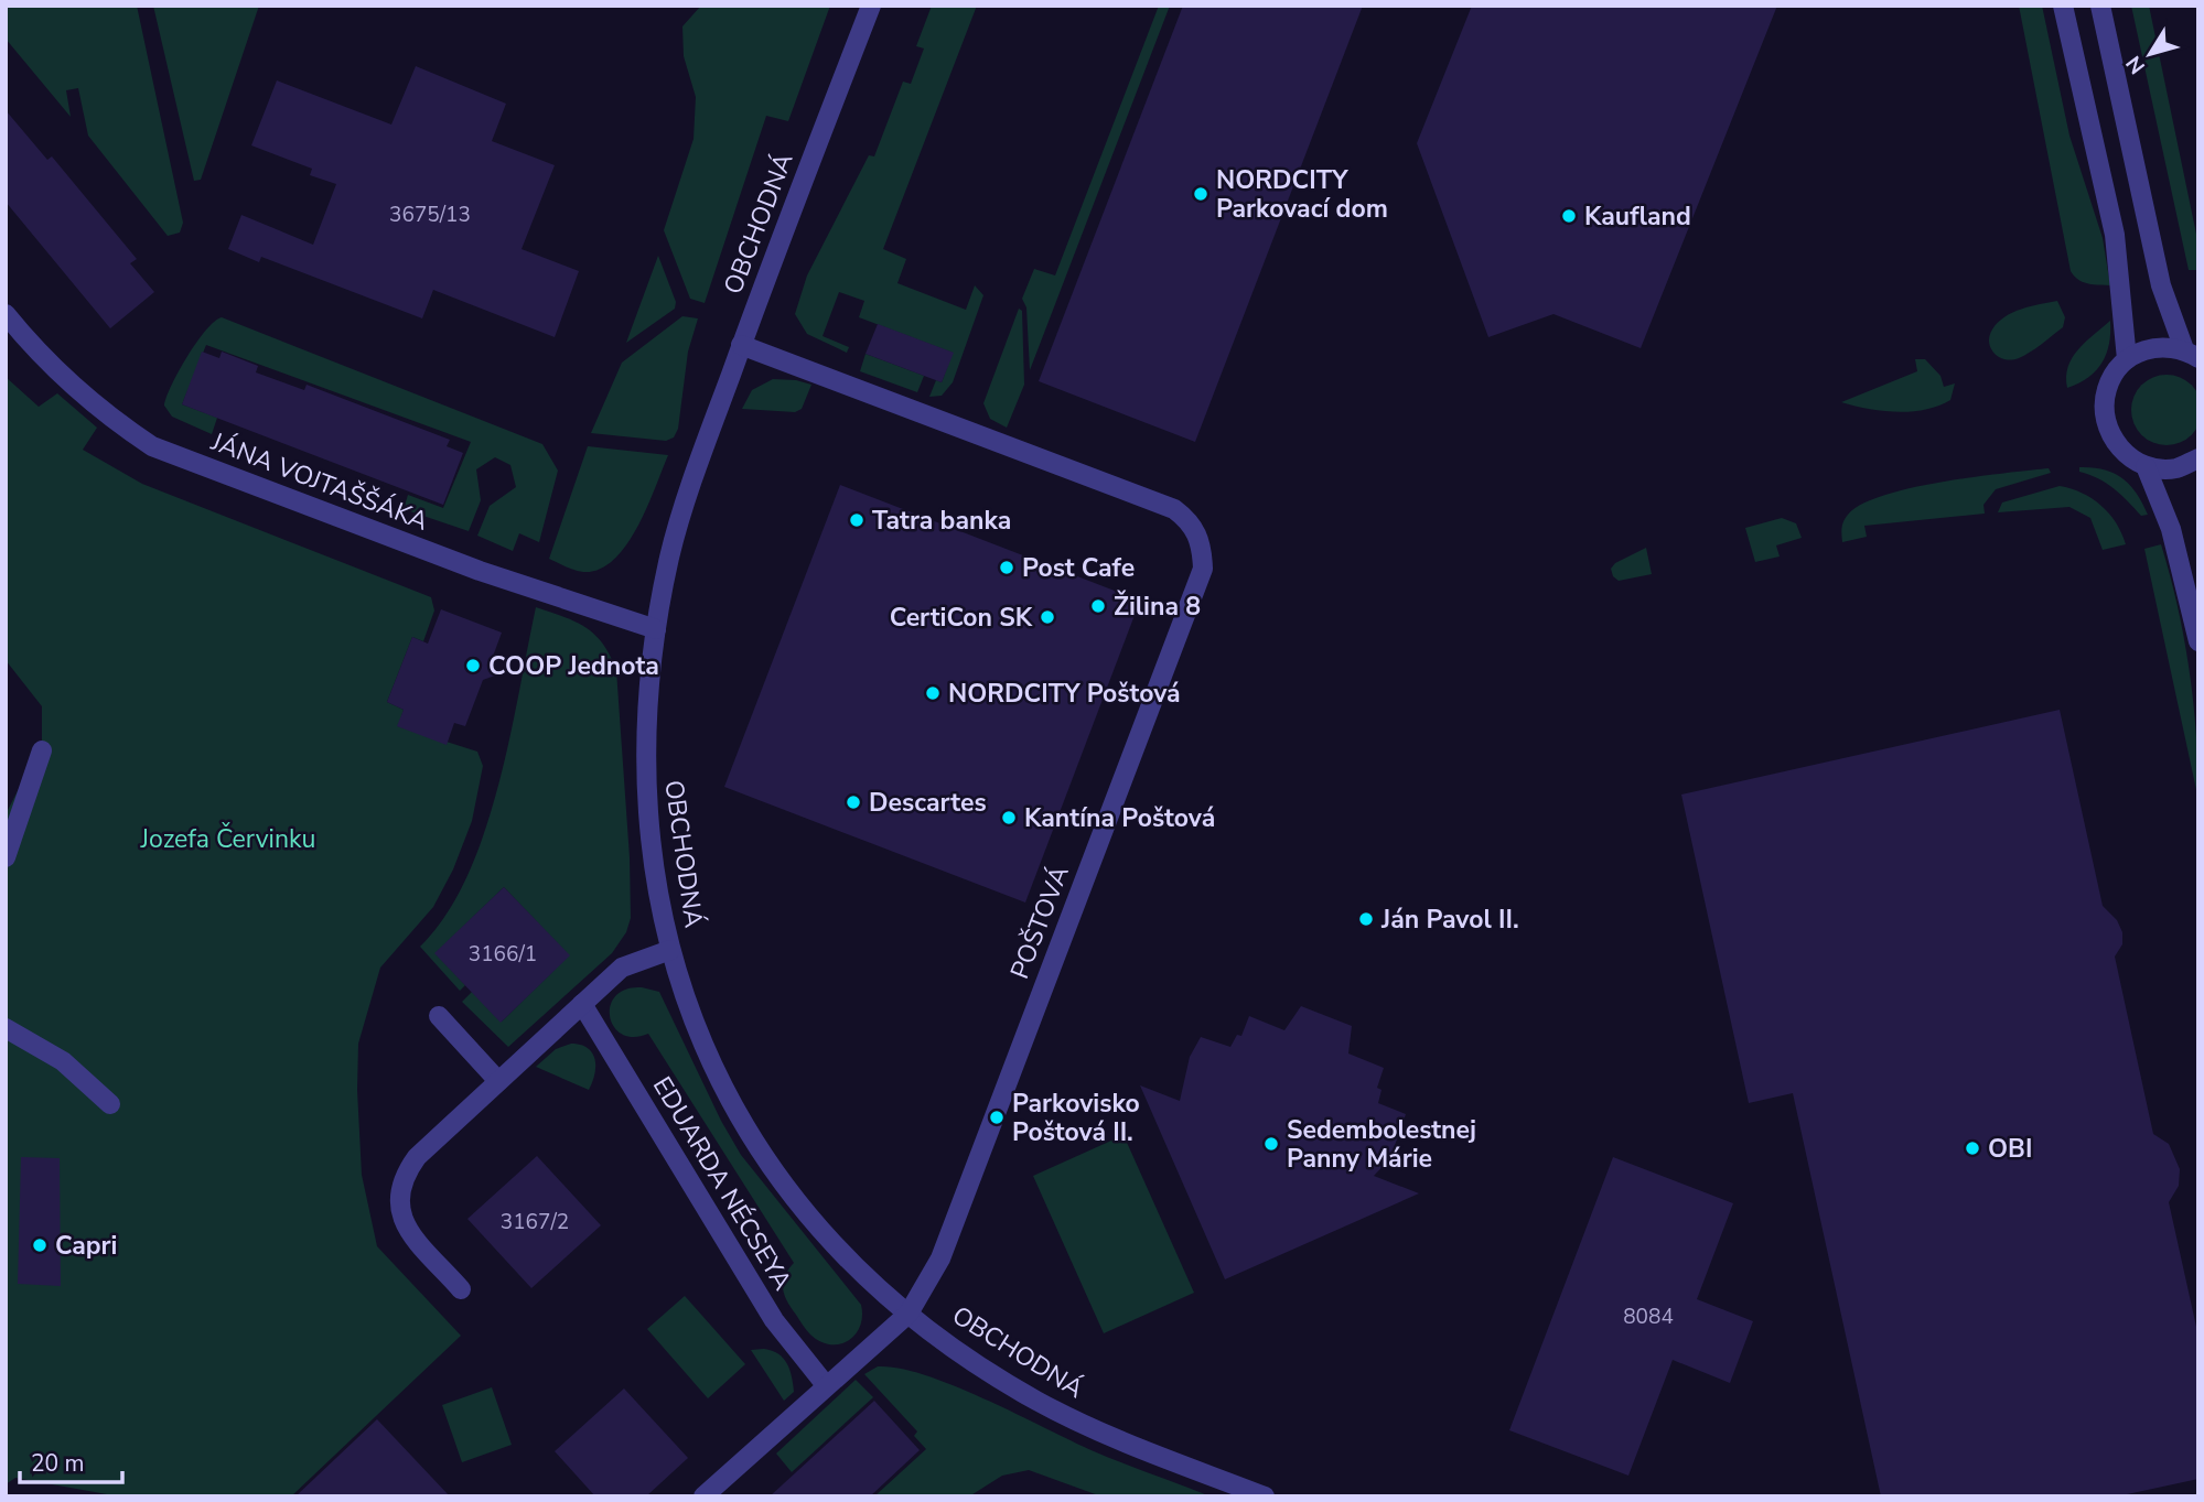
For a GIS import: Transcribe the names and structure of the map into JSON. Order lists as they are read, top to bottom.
{
  "streets": {
    "street": [
      "OBCHODNÁ",
      "JÁNA VOJTAŠŠÁKA",
      "POŠTOVÁ",
      "EDUARDA NÉCSEYA"
    ]
  },
  "crossings": [
    ["OBCHODNÁ", "JÁNA VOJTAŠŠÁKA"],
    ["OBCHODNÁ", "POŠTOVÁ"]
  ],
  "parks": ["Jozefa Červinku"],
  "places": [
    "NORDCITY Parkovací dom",
    "Kaufland",
    "Tatra banka",
    "Post Cafe",
    "Žilina 8",
    "CertiCon SK",
    "COOP Jednota",
    "NORDCITY Poštová",
    "Descartes",
    "Kantína Poštová",
    "Ján Pavol II.",
    "Parkovisko Poštová II.",
    "Sedembolestnej Panny Márie",
    "OBI",
    "Capri"
  ],
  "house_numbers": [
    "3675/13",
    "3166/1",
    "3167/2",
    "8084"
  ],
  "scale_bar": "20 m",
  "north": "bottom left"
}
